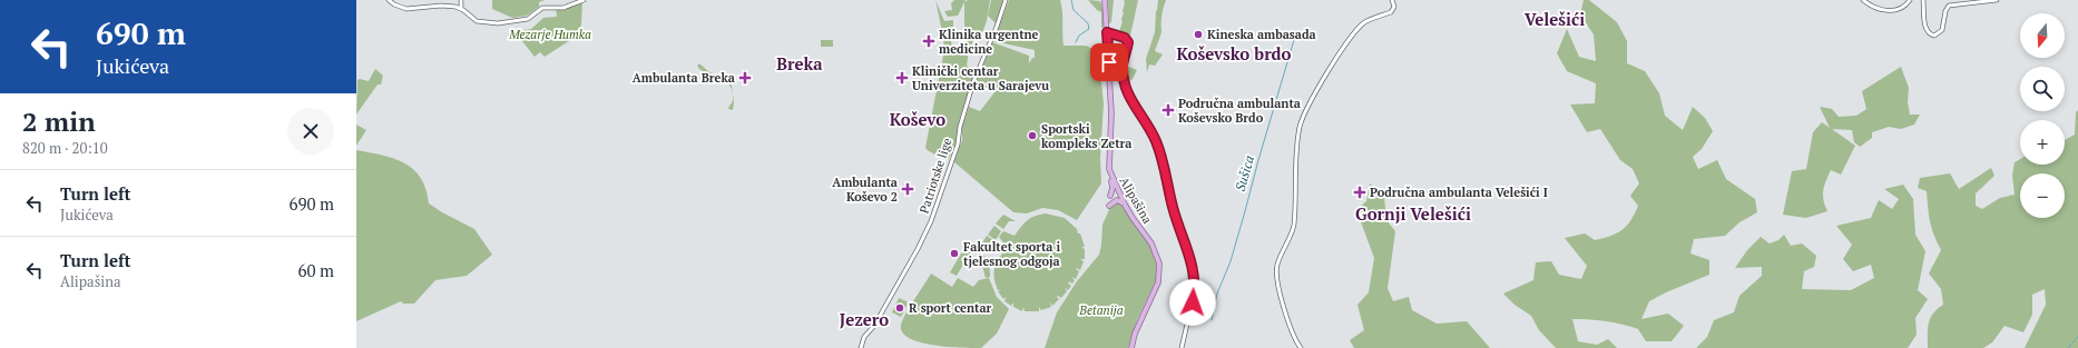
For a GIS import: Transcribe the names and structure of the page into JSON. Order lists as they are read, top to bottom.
{
  "streets": {
    "main road": ["Alipašina"],
    "street": ["Patriotske lige"]
  },
  "districts": [
    "Velešići",
    "Koševsko brdo",
    "Breka",
    "Koševo",
    "Gornji Velešići",
    "Jezero"
  ],
  "water": ["Sušica"],
  "parks": ["Mezarje Humka", "Betanija"],
  "places": {
    "other": [
      "Kineska ambasada",
      "Sportski kompleks Zetra",
      "Fakultet sporta i tjelesnog odgoja",
      "R sport centar"
    ],
    "health": [
      "Klinika urgentne medicine",
      "Ambulanta Breka",
      "Klinički centar Univerziteta u Sarajevu",
      "Područna ambulanta Koševsko Brdo",
      "Ambulanta Koševo 2",
      "Područna ambulanta Velešići I"
    ]
  },
  "north": "bottom",
  "page": {
    "turn": ["690 m", "Jukićeva"],
    "map_buttons": ["+", "−"],
    "heading": ["2 min", "820 m · 20:10"],
    "list": [
      {
        "name": "Turn left",
        "note": "Jukićeva",
        "value": "690 m"
      },
      {
        "name": "Turn left",
        "note": "Alipašina",
        "value": "60 m"
      }
    ]
  }
}
